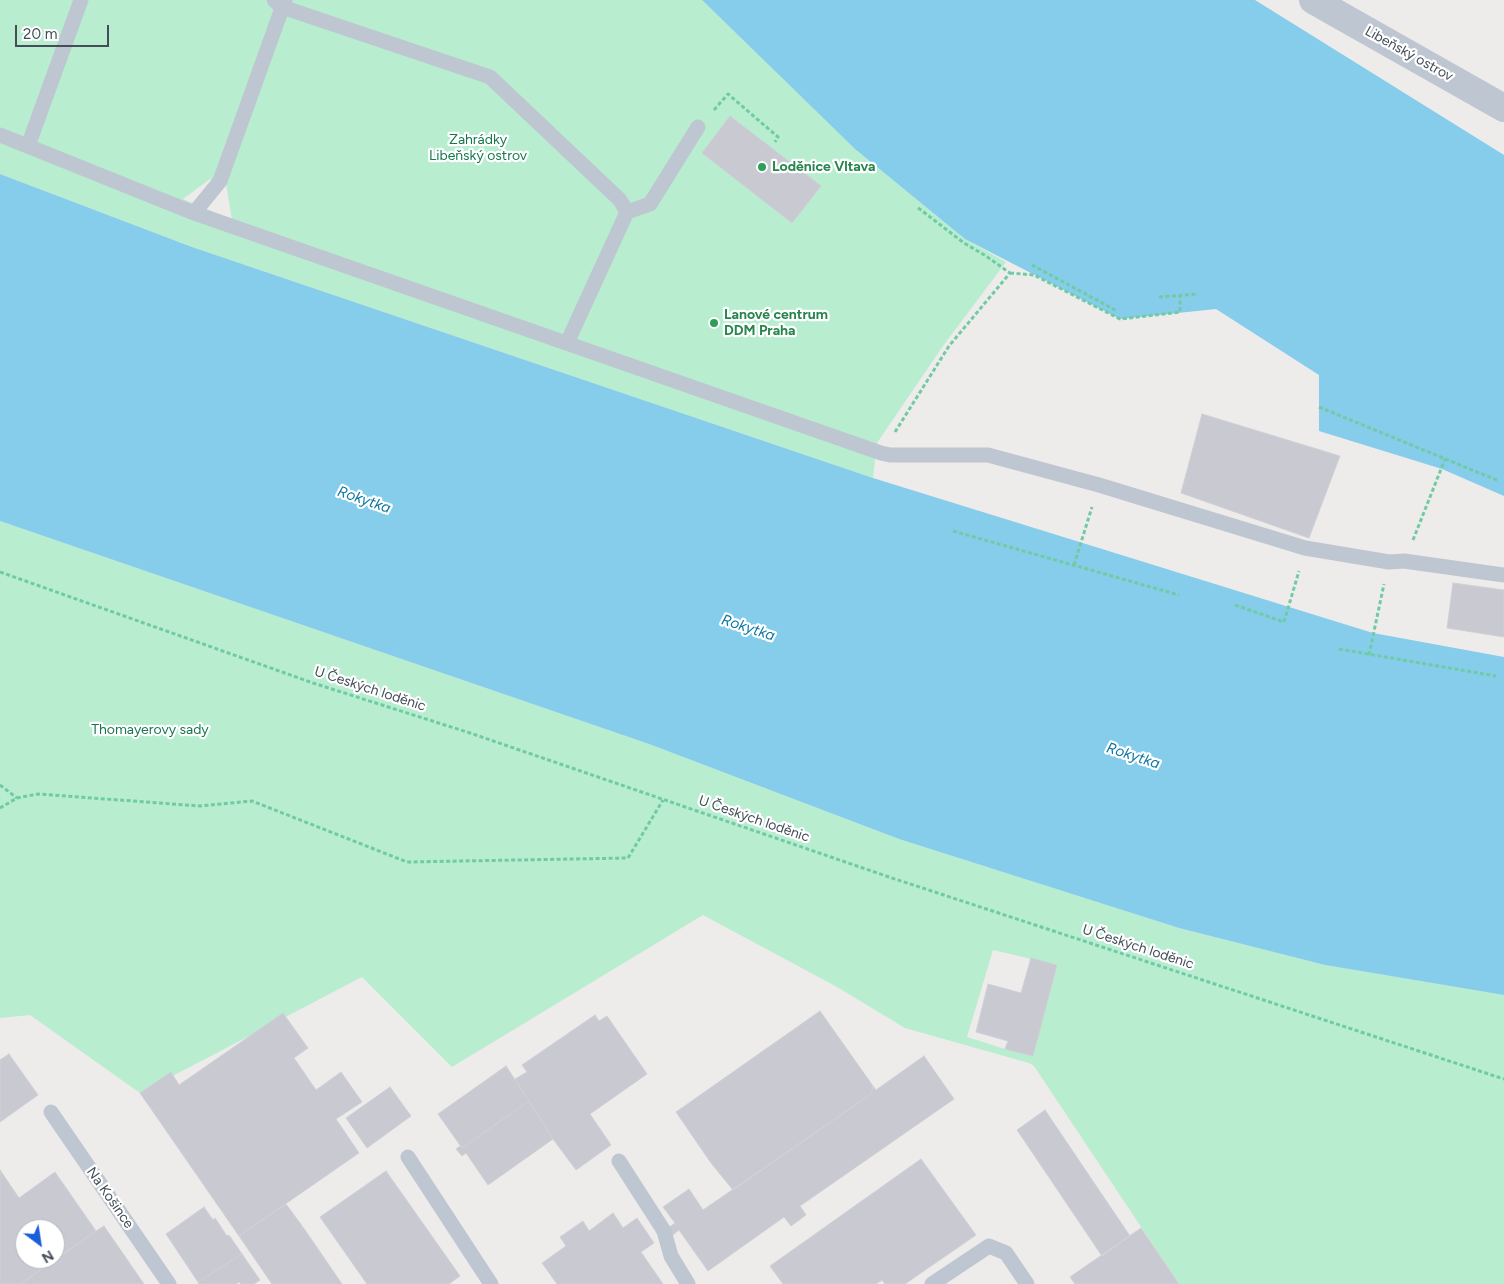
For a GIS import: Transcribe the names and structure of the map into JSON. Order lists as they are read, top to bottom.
{
  "streets": {
    "street": ["Libeňský ostrov"],
    "lane": ["Na Košince"],
    "path": ["U Českých loděnic"]
  },
  "water": ["Rokytka"],
  "parks": ["Zahrádky Libeňský ostrov", "Thomayerovy sady"],
  "places": ["Loděnice Vltava", "Lanové centrum DDM Praha"],
  "scale_bar": "20 m",
  "north": "bottom right"
}
